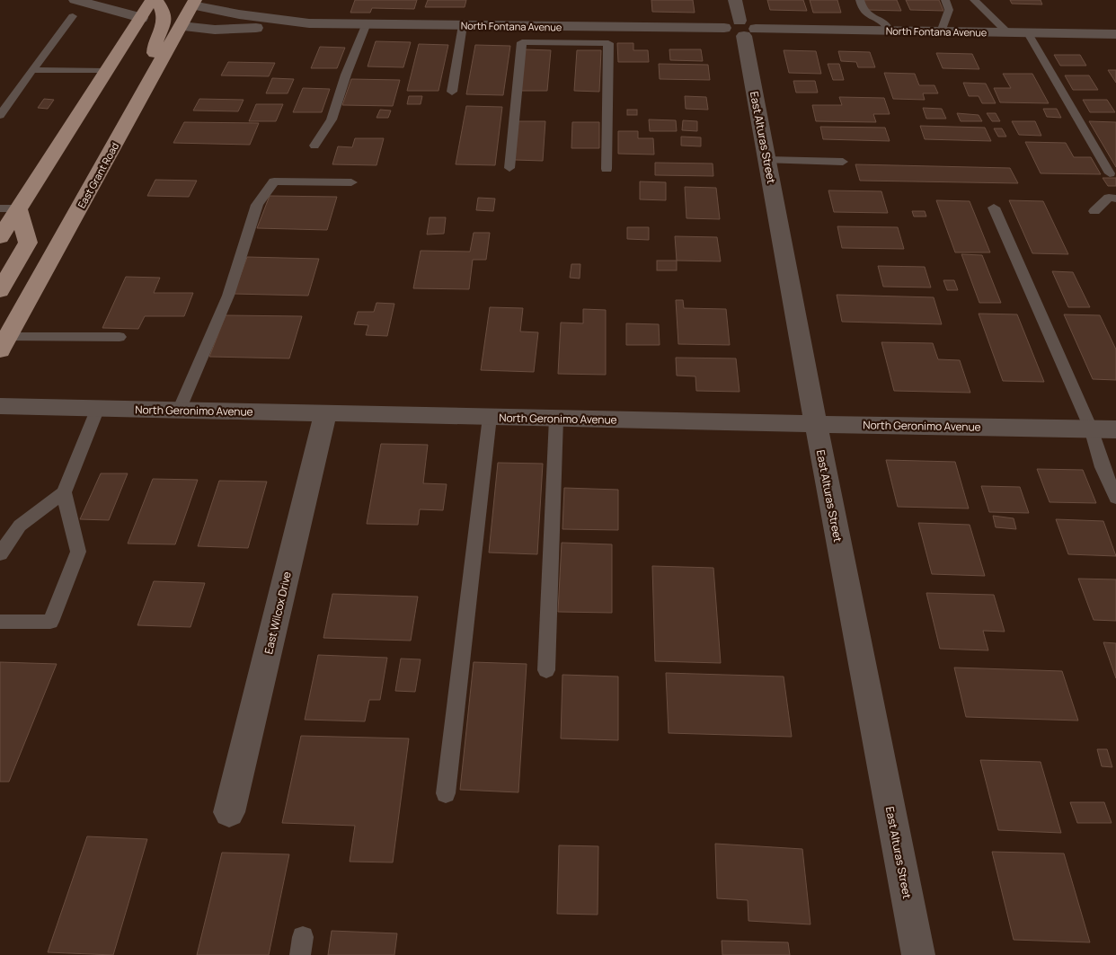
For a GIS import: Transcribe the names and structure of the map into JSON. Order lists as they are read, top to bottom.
{
  "streets": {
    "main road": ["East Grant Road"],
    "street": [
      "North Fontana Avenue",
      "East Alturas Street",
      "North Geronimo Avenue",
      "East Wilcox Drive"
    ]
  },
  "crossings": [
    ["North Fontana Avenue", "East Alturas Street"],
    ["East Alturas Street", "North Geronimo Avenue"],
    ["North Geronimo Avenue", "East Wilcox Drive"]
  ]
}
